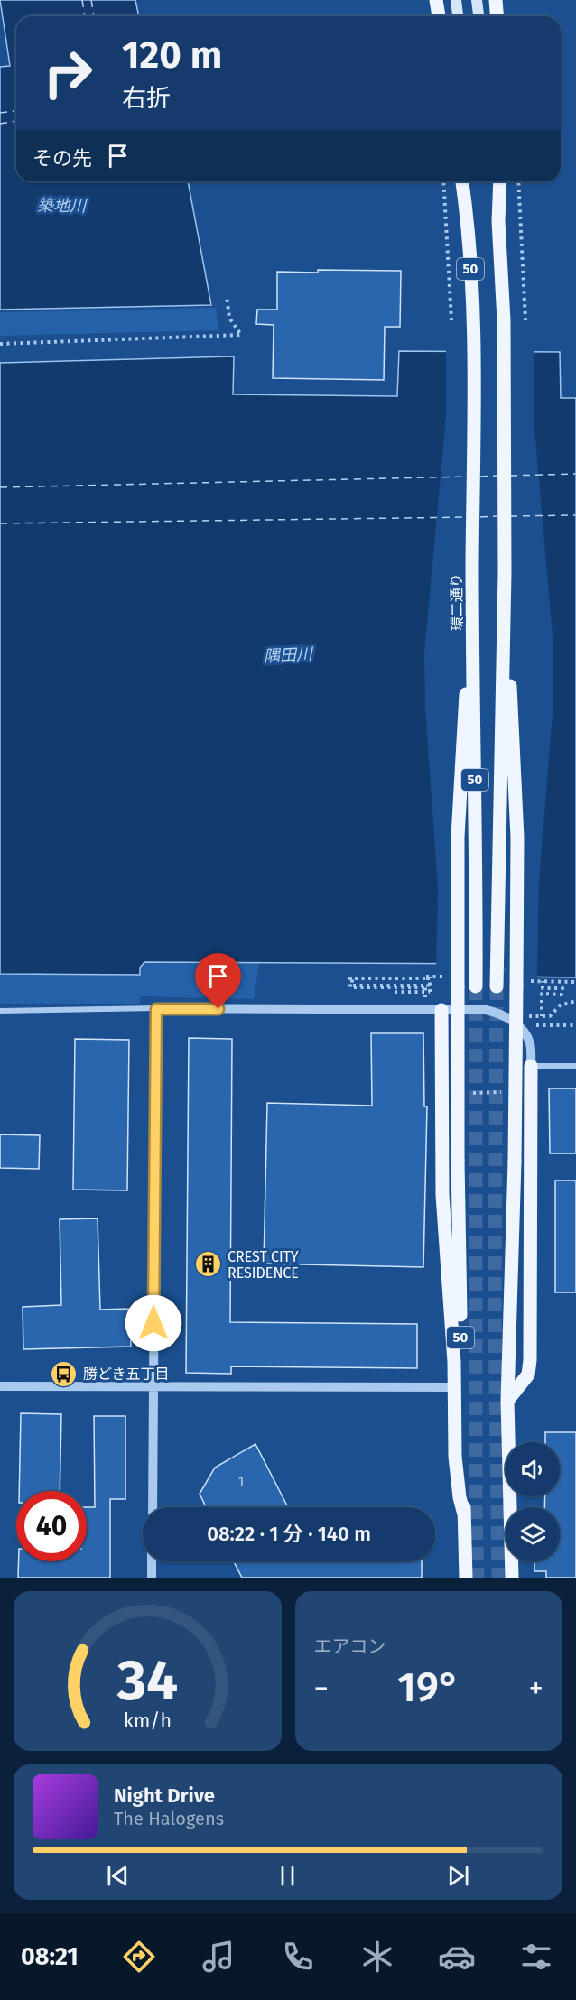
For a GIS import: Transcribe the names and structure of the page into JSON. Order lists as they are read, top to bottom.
{
  "streets": {
    "main road": ["50", "環二通り"]
  },
  "crossings": [
    ["50", "環二通り"]
  ],
  "water": ["築地川", "隅田川"],
  "places": {
    "building": ["CREST CITY RESIDENCE"],
    "bus stop": ["勝どき五丁目"]
  },
  "house_numbers": ["1"],
  "page": {
    "turn": ["120 m", "右折"],
    "then": "その先",
    "limit": "40",
    "trip": "08:22 · 1 分 · 140 m",
    "tile": "エアコン",
    "heat": ["−", "19°", "+"],
    "song": ["Night Drive", "The Halogens"],
    "tabs": "08:21",
    "gauge": ["34", "km/h"]
  }
}
